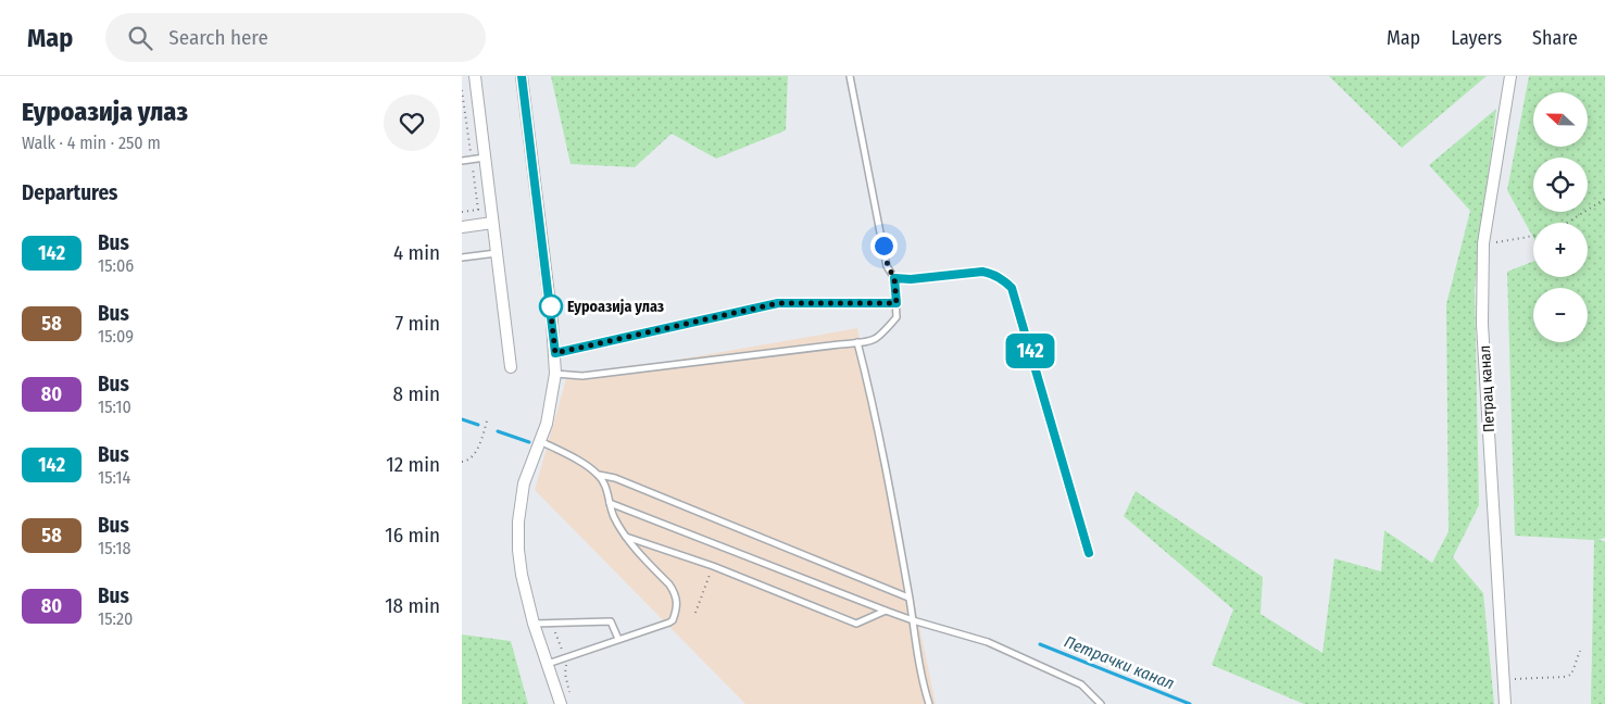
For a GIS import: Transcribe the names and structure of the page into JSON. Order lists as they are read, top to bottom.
{
  "streets": {
    "street": ["Петрац канал"]
  },
  "water": ["Петрачки канал"],
  "places": ["Еуроазија улаз"],
  "lines": ["bus line 142"],
  "north": "left",
  "page": {
    "header": "Map",
    "search": "Search here",
    "nav": ["Map", "Layers", "Share"],
    "heading": [
      ["Еуроазија улаз", "Walk · 4 min · 250 m"],
      "Departures"
    ],
    "on_map": "142",
    "map_buttons": ["+", "−"],
    "list": [
      {
        "mark": "142",
        "name": "Bus",
        "note": "15:06",
        "value": "4 min"
      },
      {
        "mark": "58",
        "name": "Bus",
        "note": "15:09",
        "value": "7 min"
      },
      {
        "mark": "80",
        "name": "Bus",
        "note": "15:10",
        "value": "8 min"
      },
      {
        "mark": "142",
        "name": "Bus",
        "note": "15:14",
        "value": "12 min"
      },
      {
        "mark": "58",
        "name": "Bus",
        "note": "15:18",
        "value": "16 min"
      },
      {
        "mark": "80",
        "name": "Bus",
        "note": "15:20",
        "value": "18 min"
      }
    ]
  }
}
